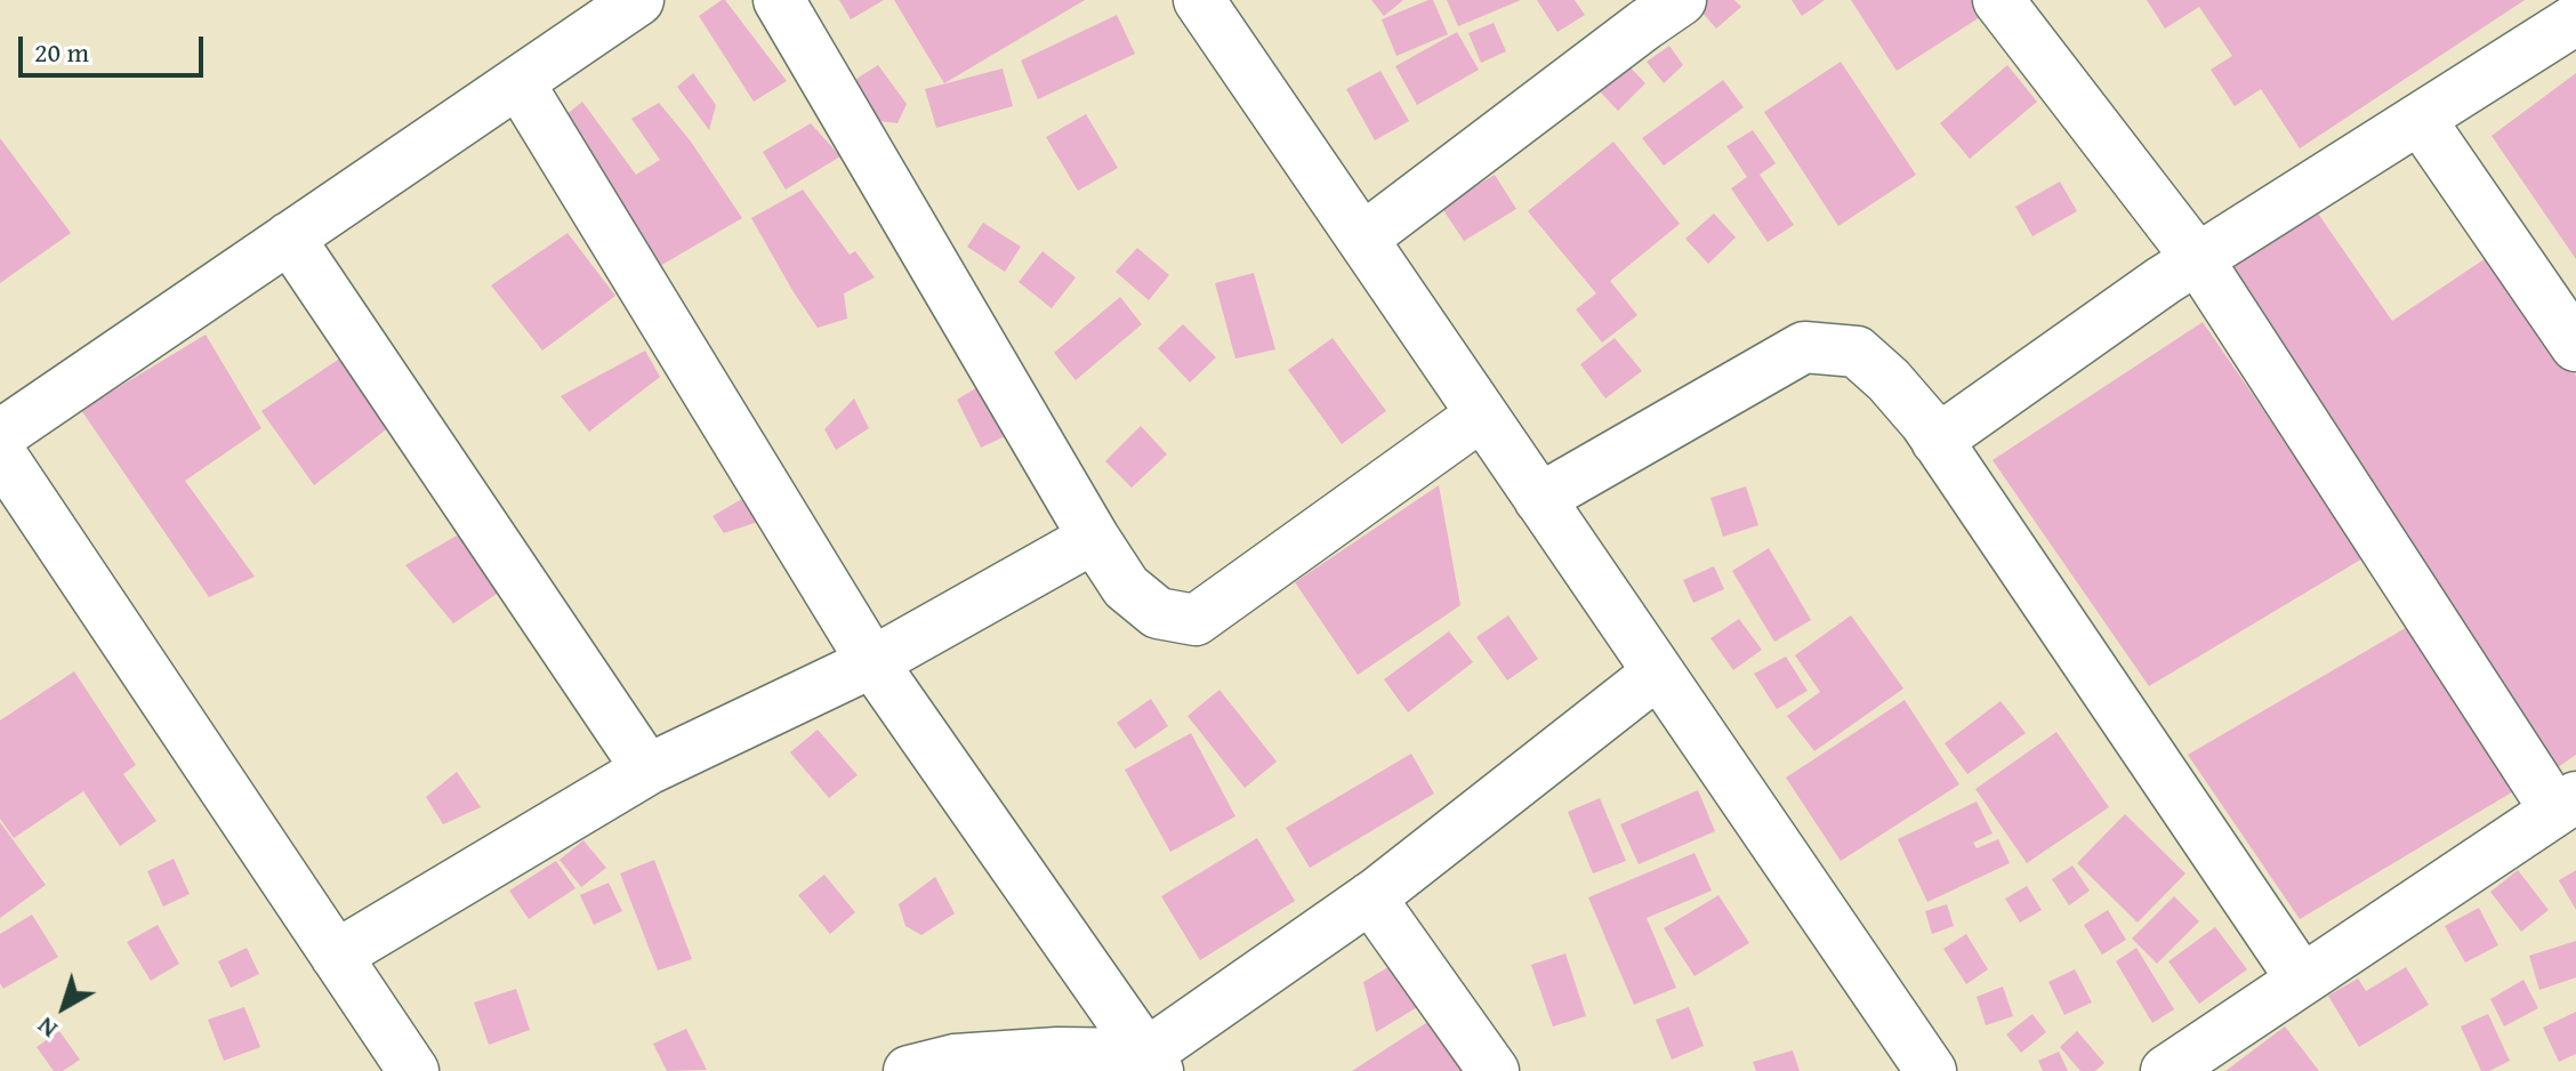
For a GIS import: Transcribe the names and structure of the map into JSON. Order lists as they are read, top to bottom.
{
  "scale_bar": "20 m",
  "north": "bottom left"
}
